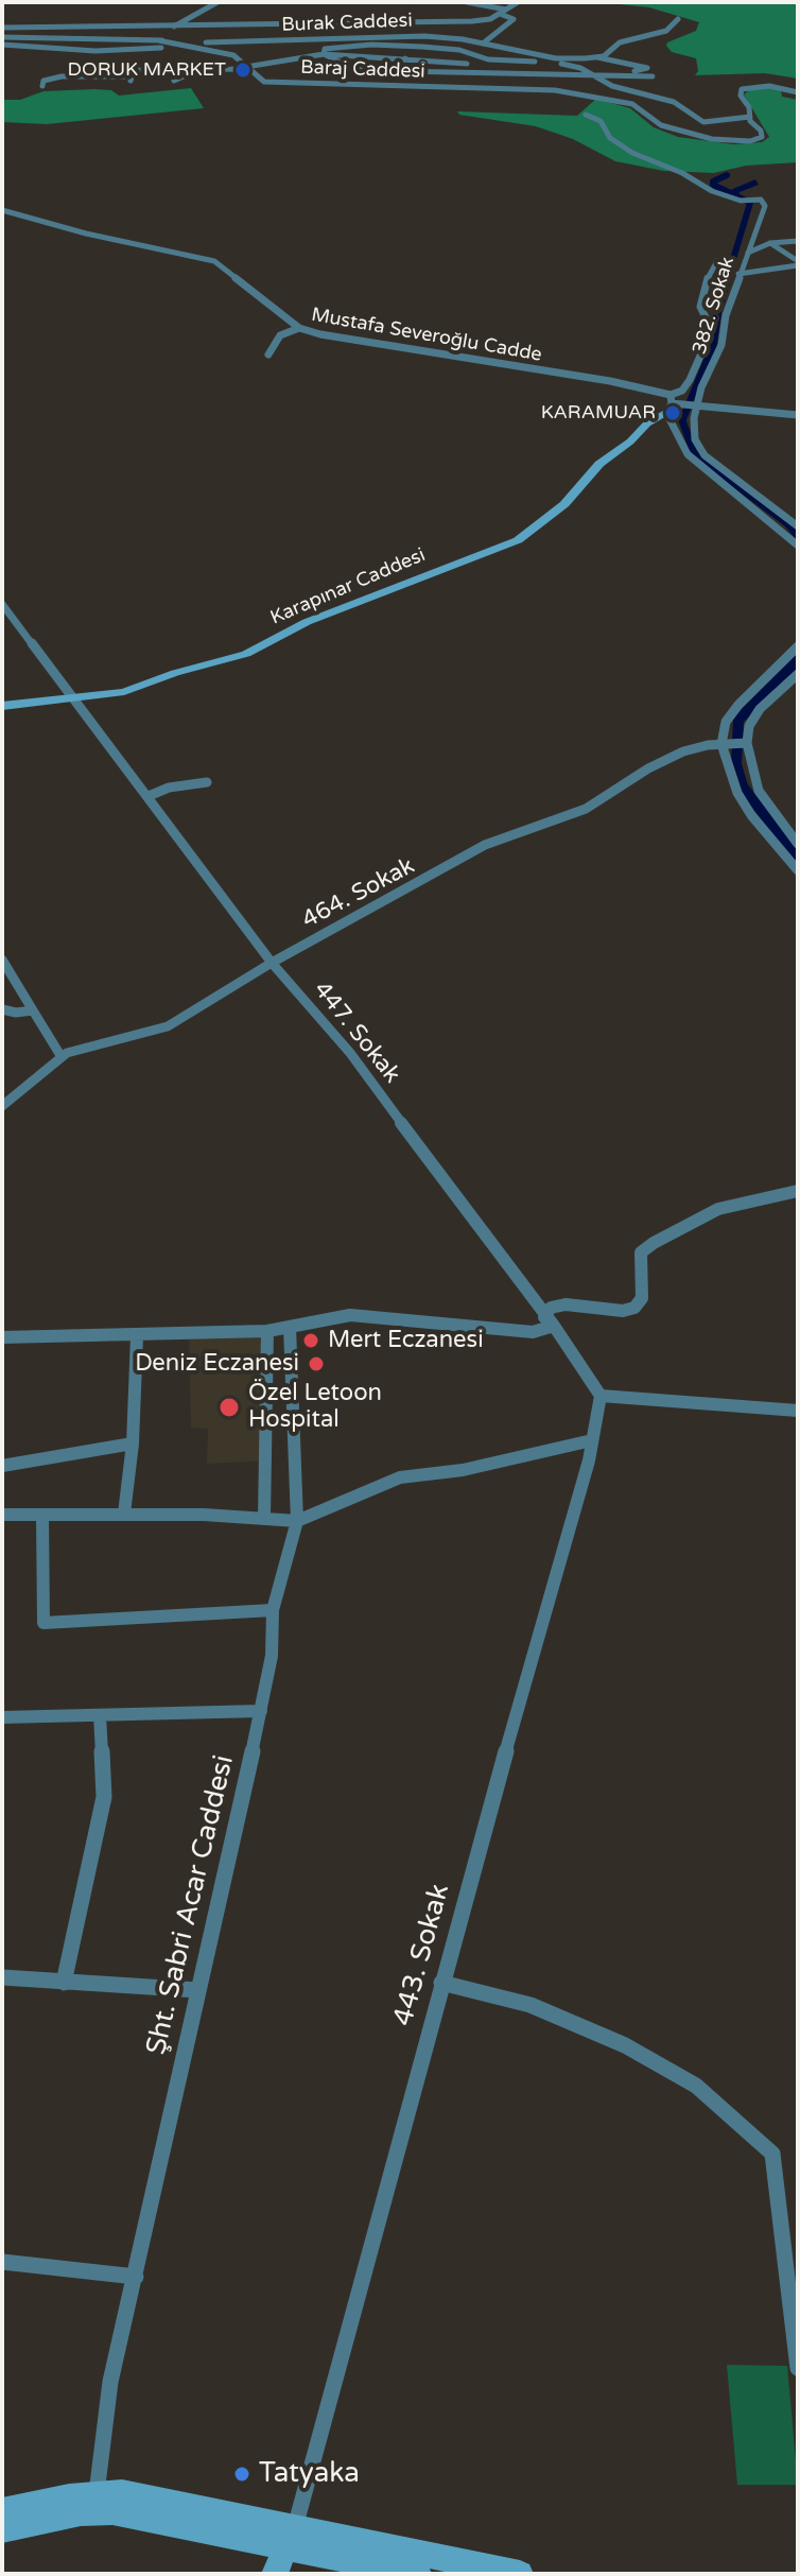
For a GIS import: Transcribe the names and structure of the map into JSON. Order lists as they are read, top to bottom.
{
  "streets": {
    "street": [
      "Burak Caddesi",
      "Baraj Caddesi",
      "382. Sokak",
      "Mustafa Severoğlu Cadde",
      "Karapınar Caddesi",
      "464. Sokak",
      "447. Sokak",
      "Şht. Sabri Acar Caddesi",
      "443. Sokak"
    ]
  },
  "crossings": [
    ["382. Sokak", "Mustafa Severoğlu Cadde"],
    ["Mustafa Severoğlu Cadde", "Karapınar Caddesi"],
    ["Karapınar Caddesi", "447. Sokak"],
    ["464. Sokak", "447. Sokak"],
    ["447. Sokak", "443. Sokak"]
  ],
  "places": [
    "DORUK MARKET",
    "KARAMUAR",
    "Mert Eczanesi",
    "Deniz Eczanesi",
    "Özel Letoon Hospital",
    "Tatyaka"
  ]
}
